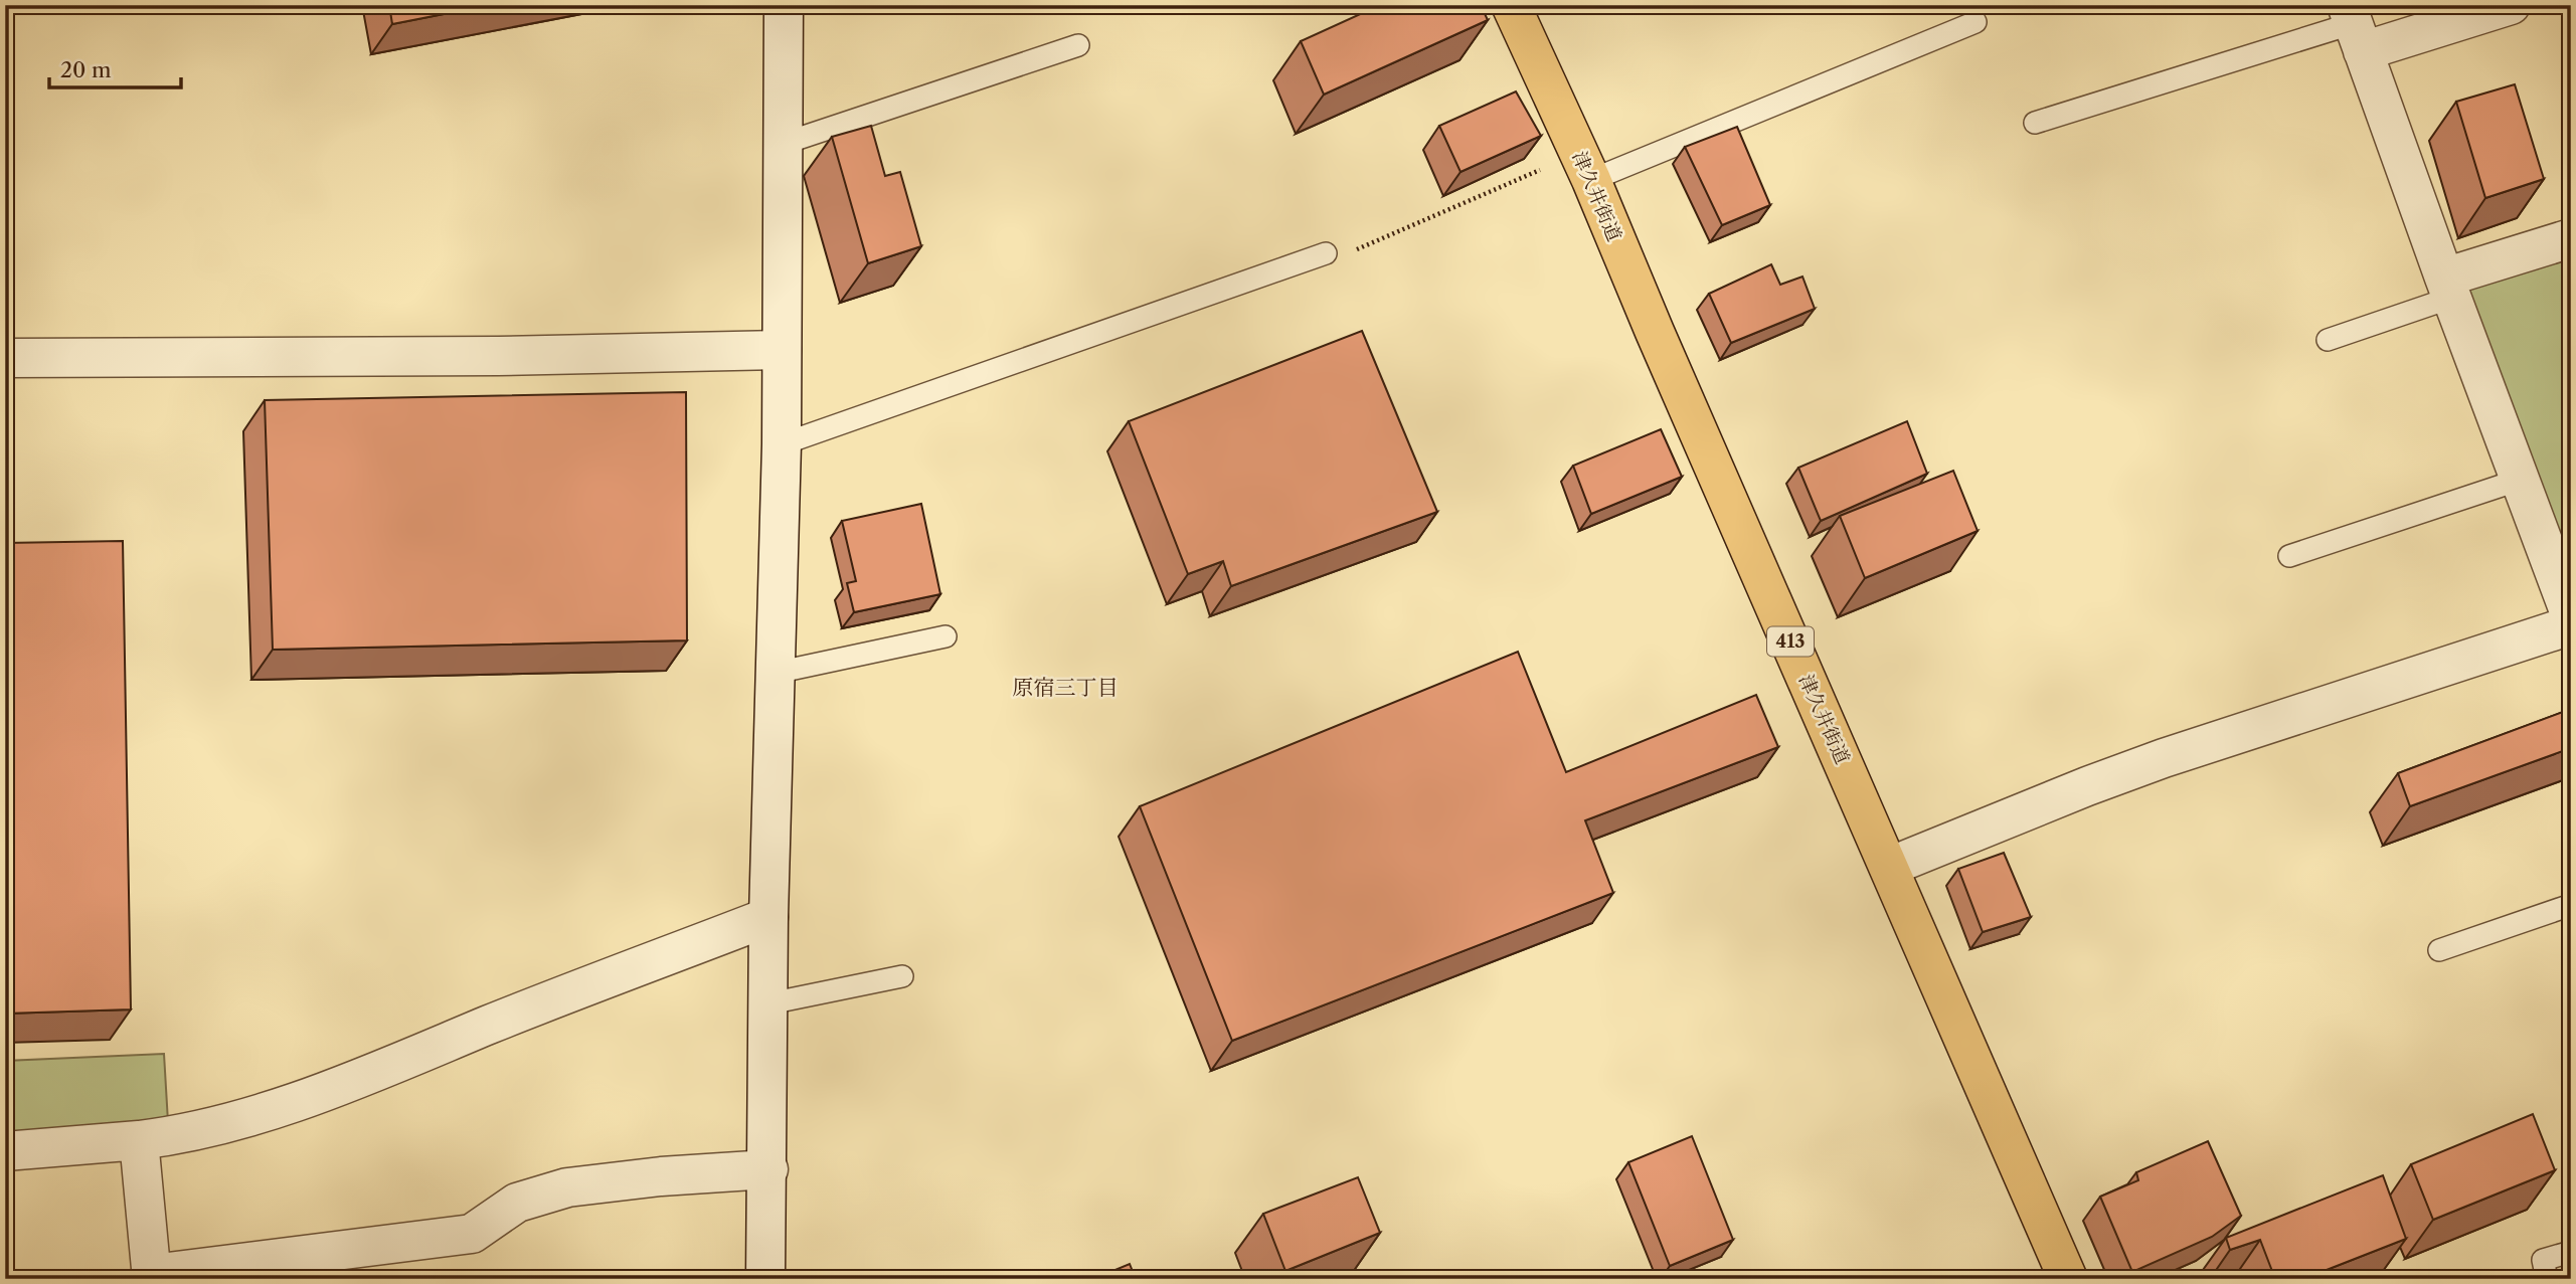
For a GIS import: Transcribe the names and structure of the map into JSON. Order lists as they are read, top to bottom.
{
  "streets": {
    "highway": ["津久井街道", "413"]
  },
  "districts": ["原宿三丁目"],
  "scale_bar": "20 m"
}
